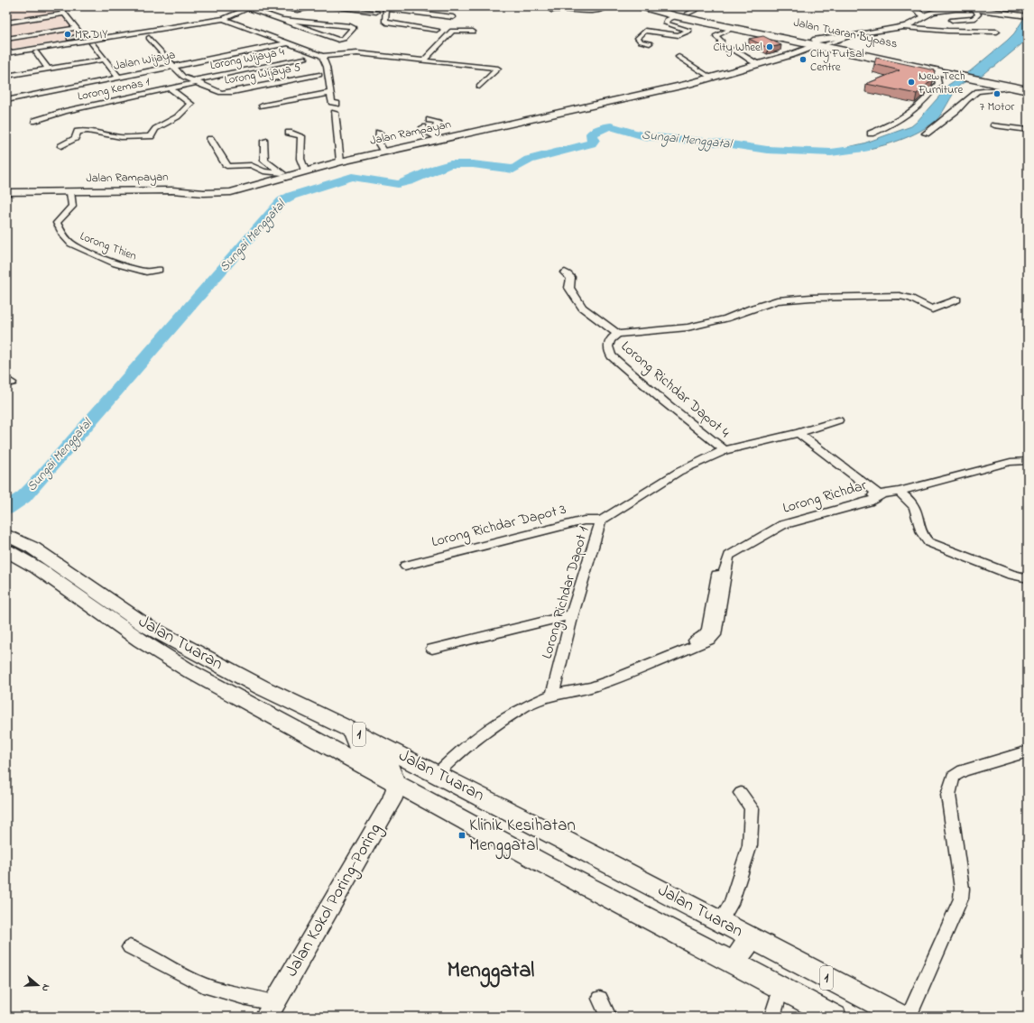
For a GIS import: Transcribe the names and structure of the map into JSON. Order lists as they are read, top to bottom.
{
  "streets": {
    "highway": ["Jalan Tuaran Bypass"],
    "main road": ["Jalan Tuaran", "1"],
    "street": [
      "Lorong Wijaya 4",
      "Jalan Wijaya",
      "Lorong Wijaya 5",
      "Lorong Kemas 1",
      "Jalan Rampayan",
      "Lorong Thien",
      "Lorong Richdar Dapot 4",
      "Lorong Richdar",
      "Lorong Richdar Dapot 3",
      "Lorong Richdar Dapot 1",
      "Jalan Kokol Poring-Poring"
    ]
  },
  "crossings": [
    ["Jalan Tuaran Bypass", "Jalan Rampayan"],
    ["Lorong Wijaya 4", "Lorong Wijaya 5"],
    ["Lorong Wijaya 4", "Lorong Kemas 1"],
    ["Jalan Wijaya", "Lorong Wijaya 5"],
    ["Lorong Wijaya 5", "Lorong Kemas 1"],
    ["Jalan Rampayan", "Lorong Thien"],
    ["Lorong Richdar Dapot 4", "Lorong Richdar Dapot 1"],
    ["Lorong Richdar", "Lorong Richdar Dapot 1"],
    ["Lorong Richdar", "Jalan Tuaran"],
    ["Lorong Richdar Dapot 3", "Lorong Richdar Dapot 1"],
    ["Jalan Tuaran", "Jalan Kokol Poring-Poring"]
  ],
  "districts": ["Menggatal"],
  "water": ["Sungai Menggatal"],
  "places": {
    "other": [
      "MR.DIY",
      "City Wheel",
      "City Futsal Centre",
      "New Tech Furniture",
      "7 Motor"
    ],
    "transit": ["Klinik Kesihatan Menggatal"]
  },
  "north": "right"
}
